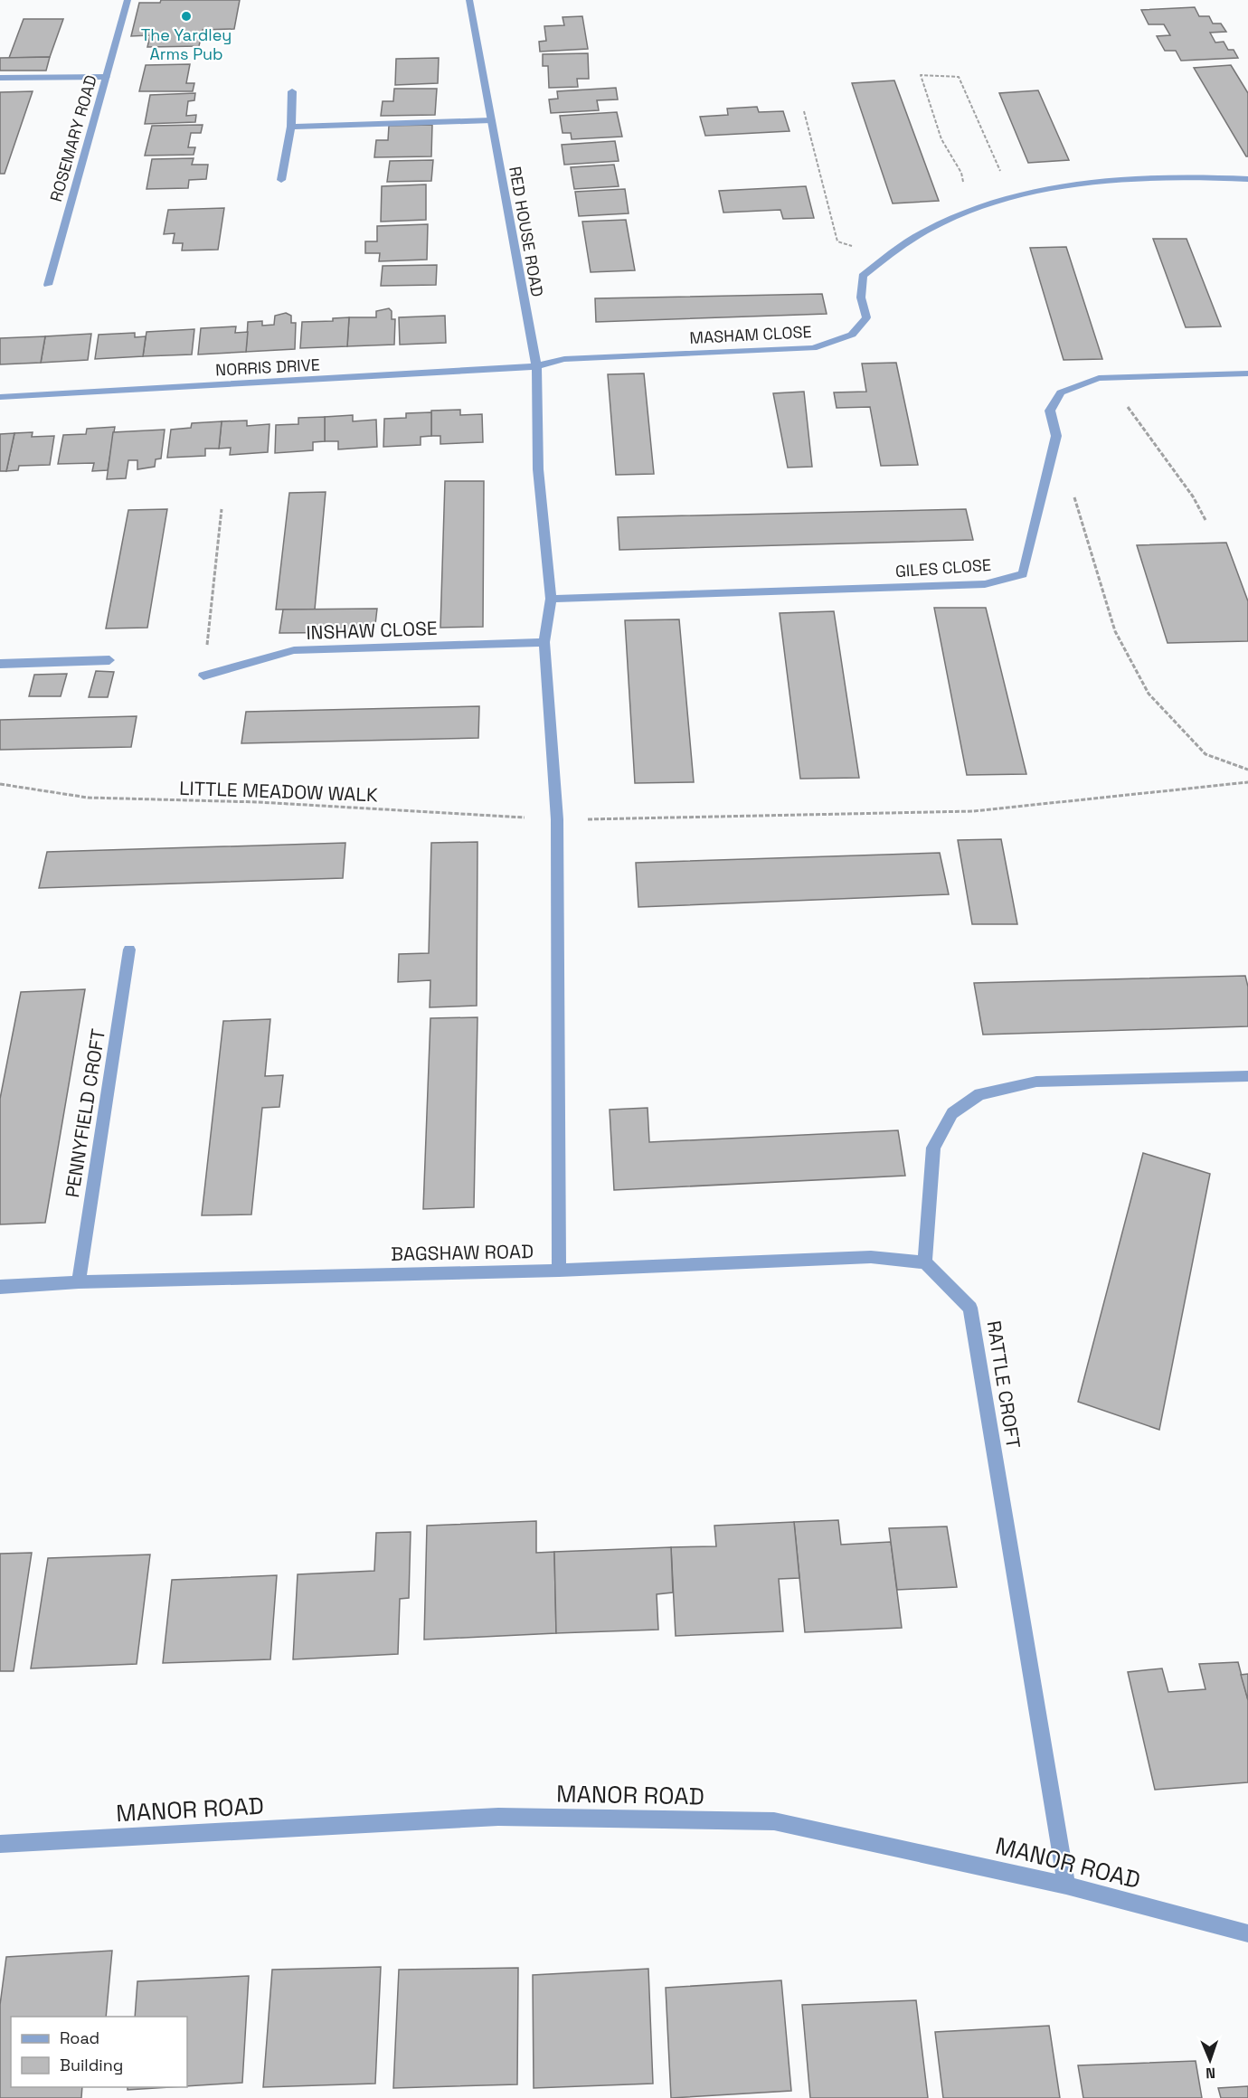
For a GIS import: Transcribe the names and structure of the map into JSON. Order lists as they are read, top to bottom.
{
  "streets": {
    "street": [
      "ROSEMARY ROAD",
      "RED HOUSE ROAD",
      "MASHAM CLOSE",
      "NORRIS DRIVE",
      "GILES CLOSE",
      "INSHAW CLOSE",
      "PENNYFIELD CROFT",
      "BAGSHAW ROAD",
      "RATTLE CROFT",
      "MANOR ROAD"
    ],
    "path": ["LITTLE MEADOW WALK"]
  },
  "crossings": [
    ["RED HOUSE ROAD", "MASHAM CLOSE"],
    ["RED HOUSE ROAD", "NORRIS DRIVE"],
    ["RED HOUSE ROAD", "GILES CLOSE"],
    ["RED HOUSE ROAD", "INSHAW CLOSE"],
    ["RED HOUSE ROAD", "LITTLE MEADOW WALK"],
    ["RED HOUSE ROAD", "BAGSHAW ROAD"],
    ["MASHAM CLOSE", "NORRIS DRIVE"],
    ["PENNYFIELD CROFT", "BAGSHAW ROAD"],
    ["BAGSHAW ROAD", "RATTLE CROFT"],
    ["RATTLE CROFT", "MANOR ROAD"]
  ],
  "places": ["The Yardley Arms Pub"],
  "legend": ["Road", "Building"],
  "north": "bottom"
}
